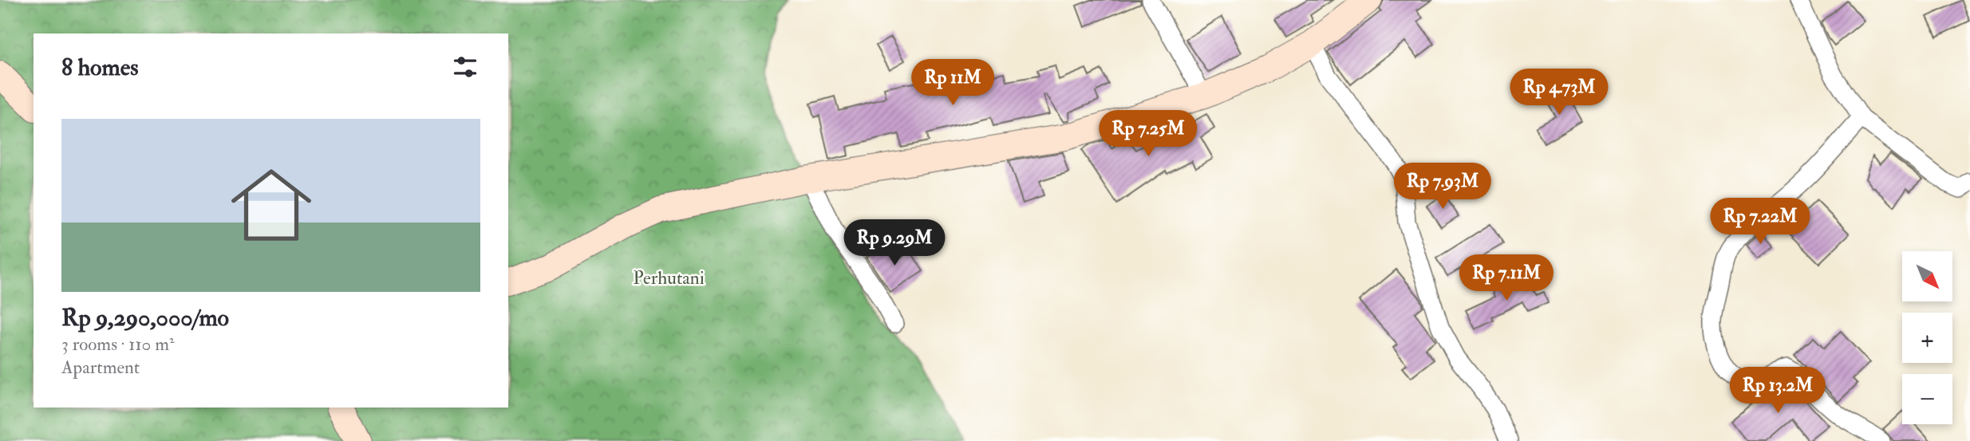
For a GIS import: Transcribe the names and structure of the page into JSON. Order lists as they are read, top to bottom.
{
  "parks": ["Perhutani"],
  "north": "bottom right",
  "page": {
    "heading": "8 homes",
    "price": [
      "Rp 11M",
      "Rp 4.73M",
      "Rp 7.25M",
      "Rp 7.93M",
      "Rp 7.22M",
      "Rp 9.29M",
      "Rp 7.11M",
      "Rp 13.2M"
    ],
    "list": [
      {
        "name": "Rp 9,290,000/mo",
        "note": "3 rooms · 110 m² · Apartment"
      }
    ],
    "map_buttons": ["+", "−"]
  }
}
